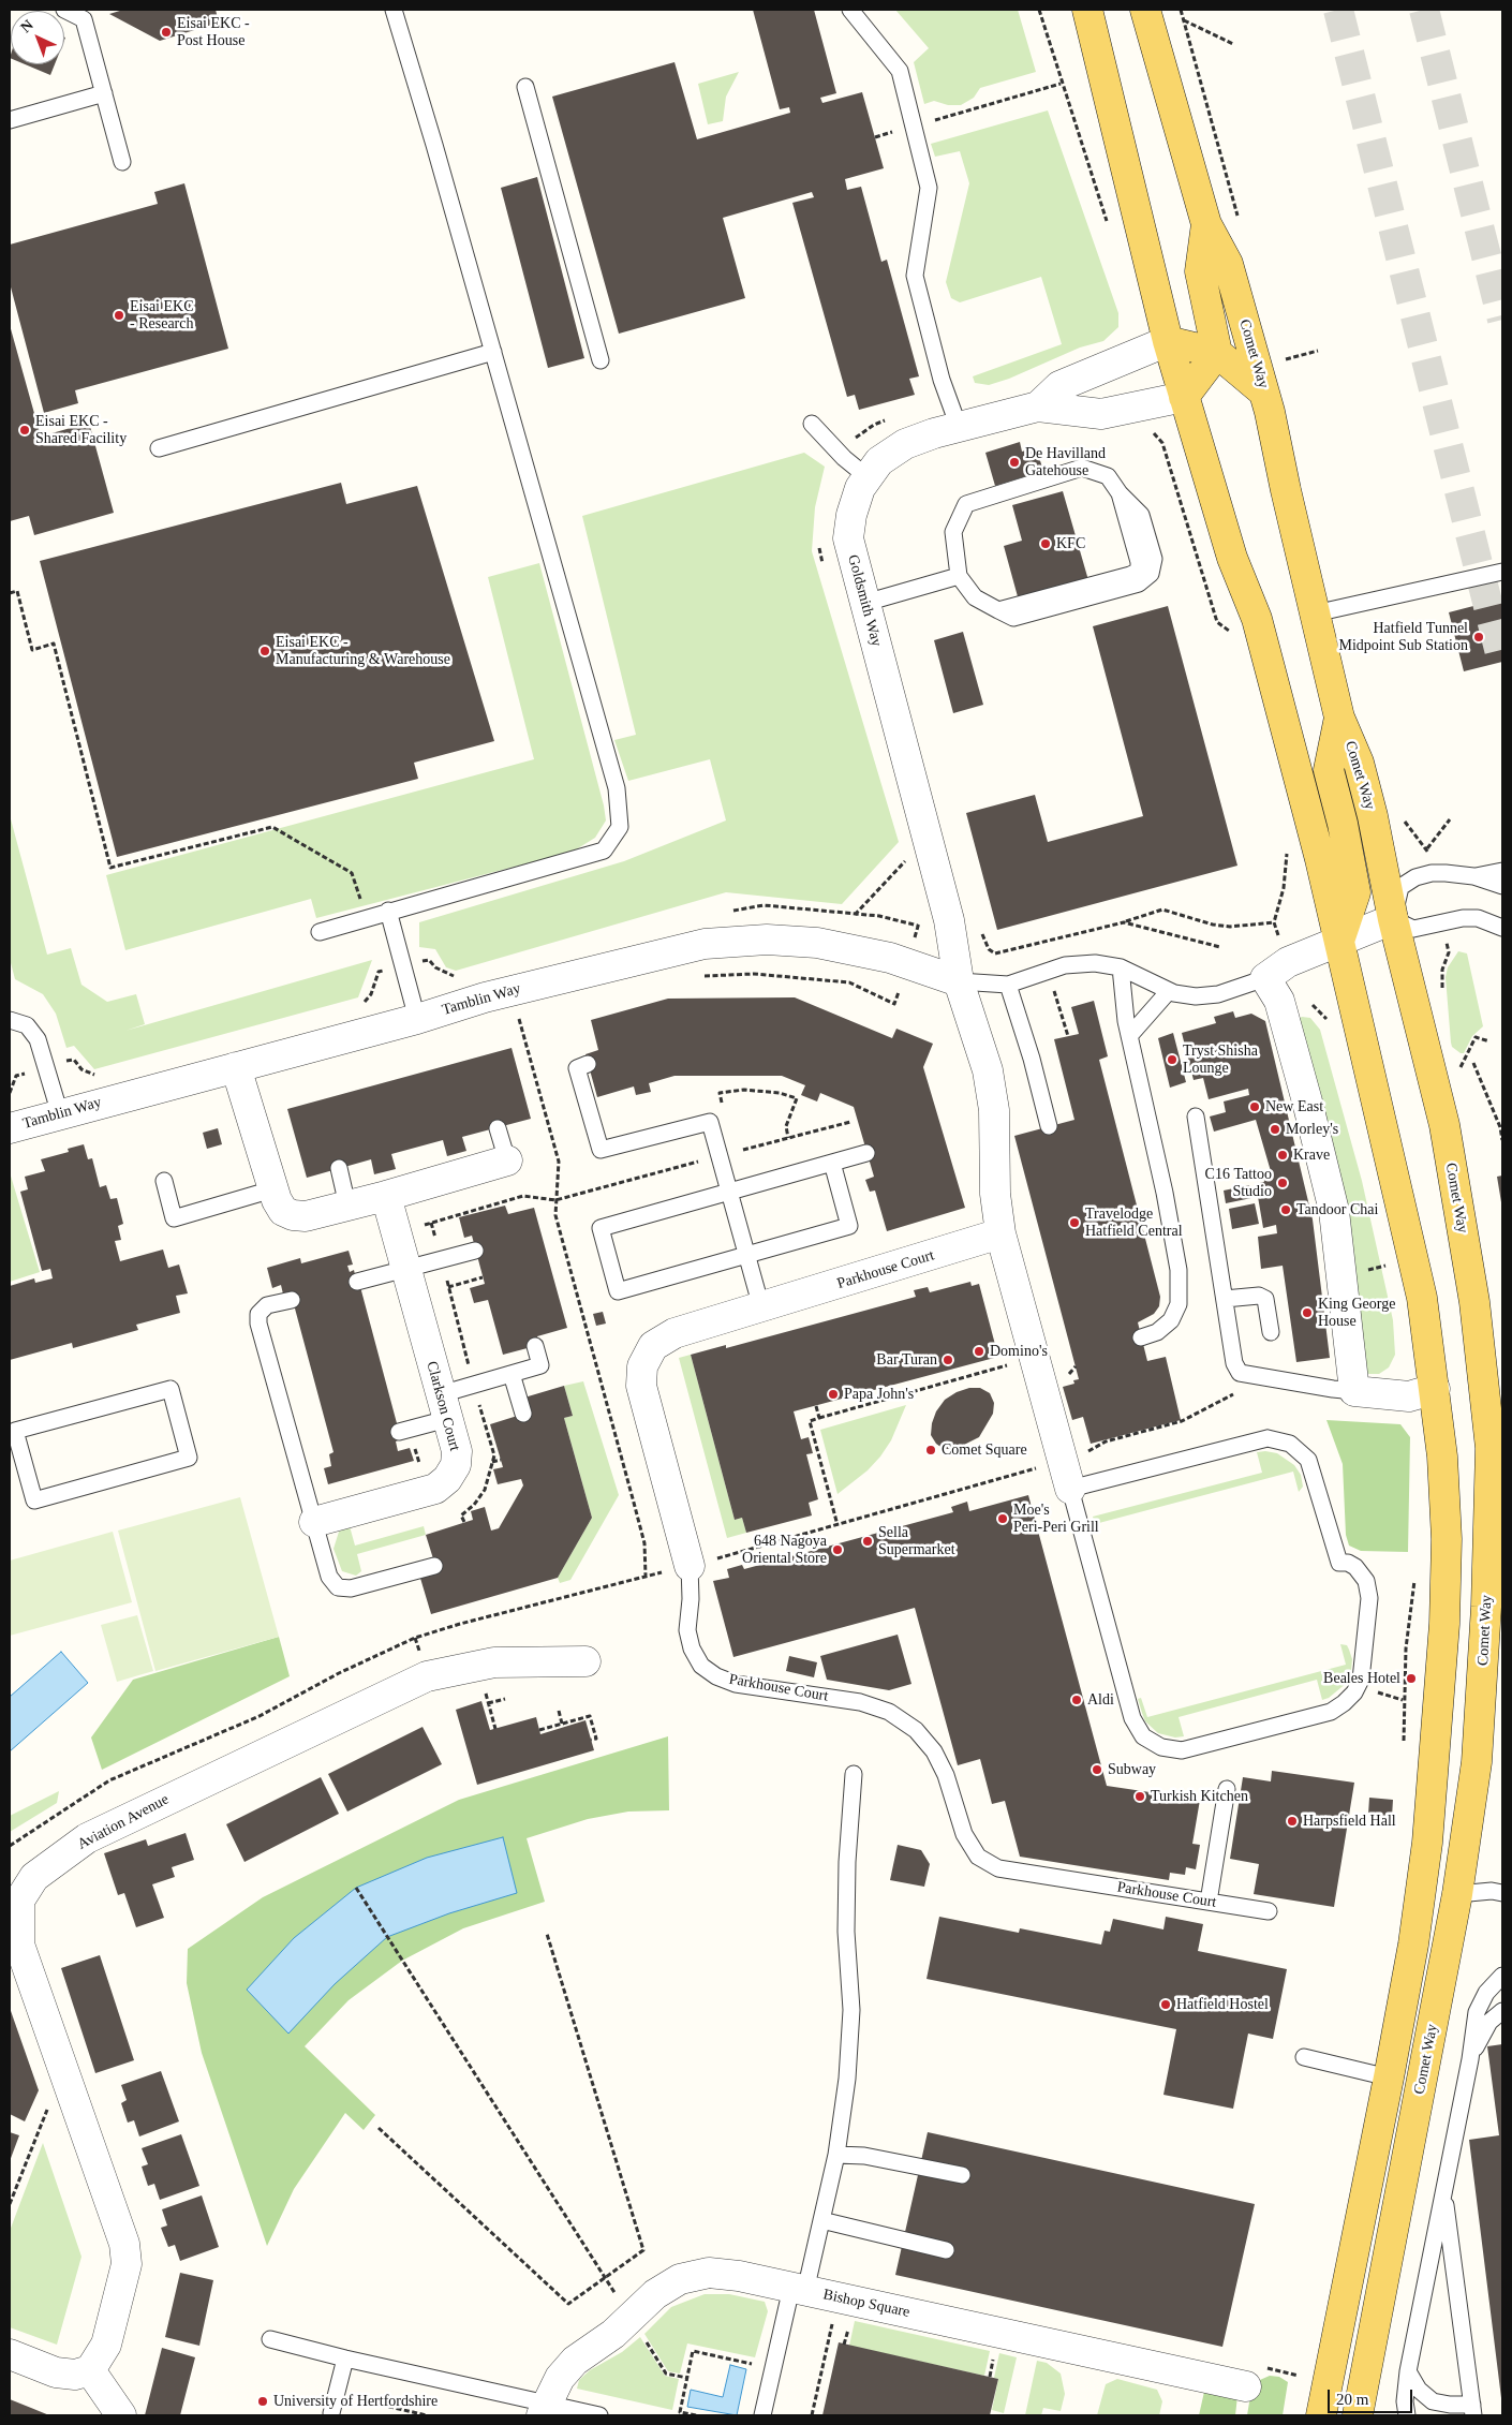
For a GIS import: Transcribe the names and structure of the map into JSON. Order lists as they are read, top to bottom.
{
  "streets": {
    "main road": ["Comet Way"],
    "street": [
      "Goldsmith Way",
      "Tamblin Way",
      "Parkhouse Court",
      "Clarkson Court",
      "Aviation Avenue",
      "Bishop Square"
    ]
  },
  "crossings": [
    ["Goldsmith Way", "Tamblin Way"],
    ["Goldsmith Way", "Parkhouse Court"]
  ],
  "places": [
    "Eisai EKC - Post House",
    "Eisai EKC - Research",
    "Eisai EKC - Shared Facility",
    "De Havilland Gatehouse",
    "KFC",
    "Hatfield Tunnel Midpoint Sub Station",
    "Eisai EKC - Manufacturing & Warehouse",
    "Tryst Shisha Lounge",
    "New East",
    "Morley's",
    "Krave",
    "C16 Tattoo Studio",
    "Tandoor Chai",
    "Travelodge Hatfield Central",
    "King George House",
    "Domino's",
    "Bar Turan",
    "Papa John's",
    "Comet Square",
    "Moe's Peri-Peri Grill",
    "Sella Supermarket",
    "648 Nagoya Oriental Store",
    "Beales Hotel",
    "Aldi",
    "Subway",
    "Turkish Kitchen",
    "Harpsfield Hall",
    "Hatfield Hostel",
    "University of Hertfordshire"
  ],
  "scale_bar": "20 m",
  "north": "top left"
}
